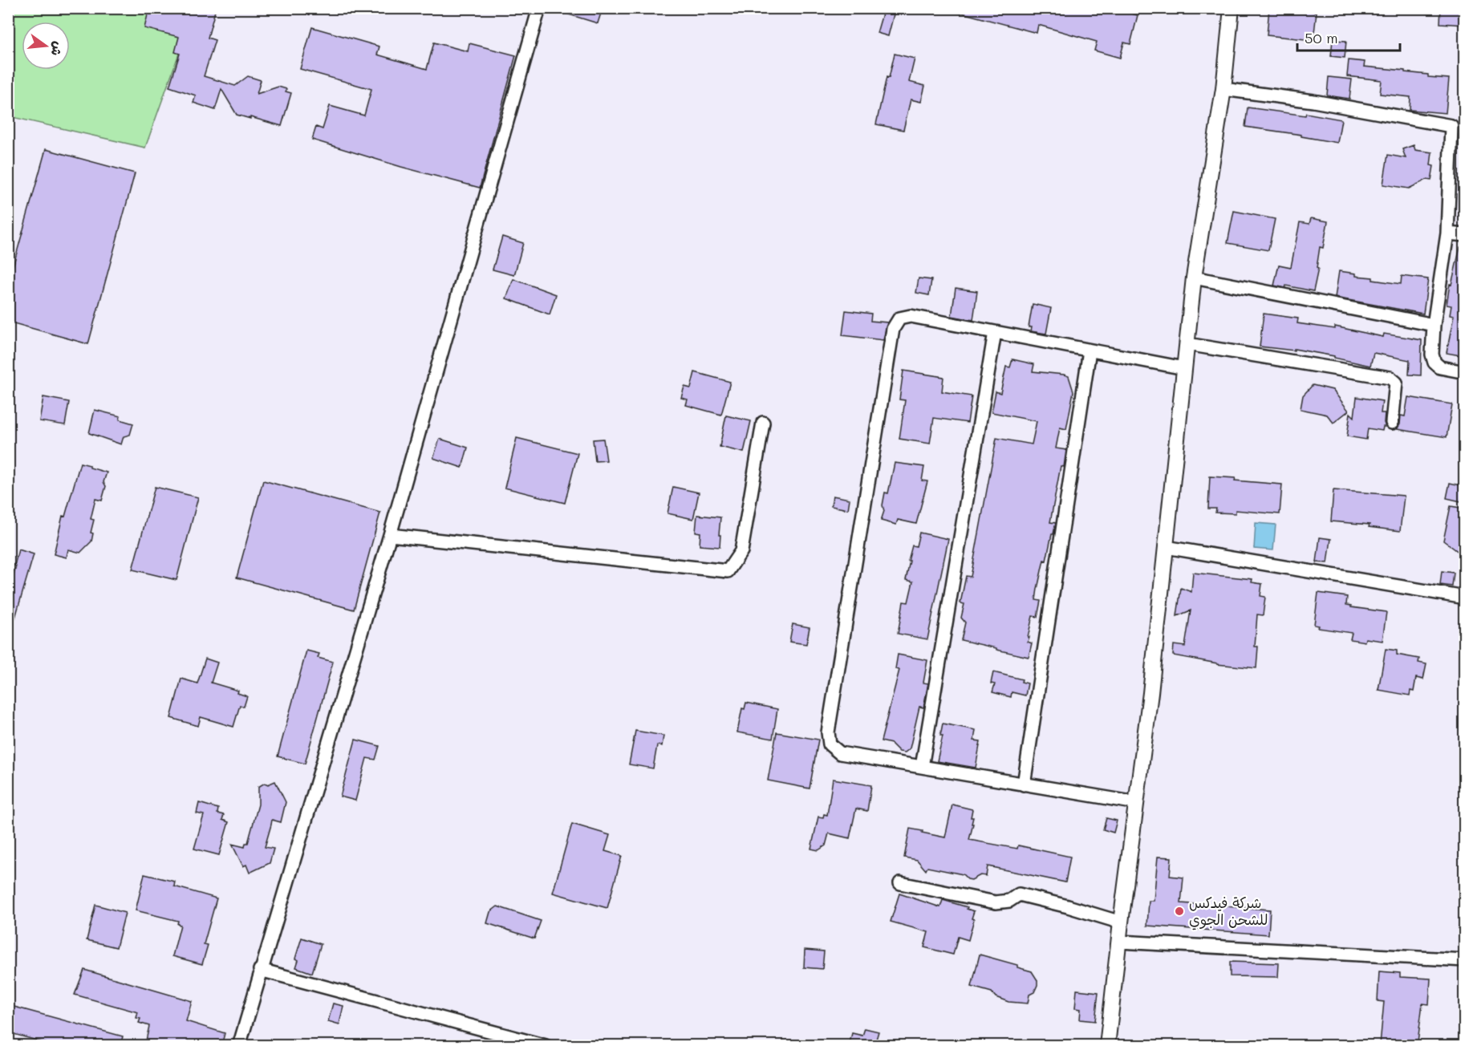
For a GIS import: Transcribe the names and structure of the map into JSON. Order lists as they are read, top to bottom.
{
  "places": ["شركة فيدكس للشحن الجوي"],
  "scale_bar": "50 m",
  "north": "right"
}
